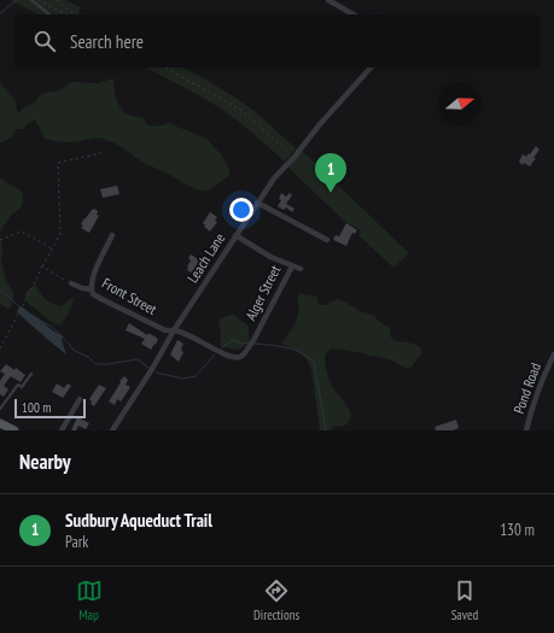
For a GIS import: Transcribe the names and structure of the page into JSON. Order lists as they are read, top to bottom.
{
  "streets": {
    "street": [
      "Leach Lane",
      "Alger Street",
      "Front Street",
      "Pond Road"
    ]
  },
  "crossings": [
    ["Leach Lane", "Alger Street"],
    ["Leach Lane", "Front Street"],
    ["Alger Street", "Front Street"]
  ],
  "scale_bar": "100 m",
  "north": "right",
  "page": {
    "search": "Search here",
    "pins": "1",
    "scale": "100 m",
    "heading": "Nearby",
    "list": [
      {
        "mark": "1",
        "name": "Sudbury Aqueduct Trail",
        "note": "Park",
        "value": "130 m"
      }
    ],
    "nav": ["Map", "Directions", "Saved"]
  }
}
